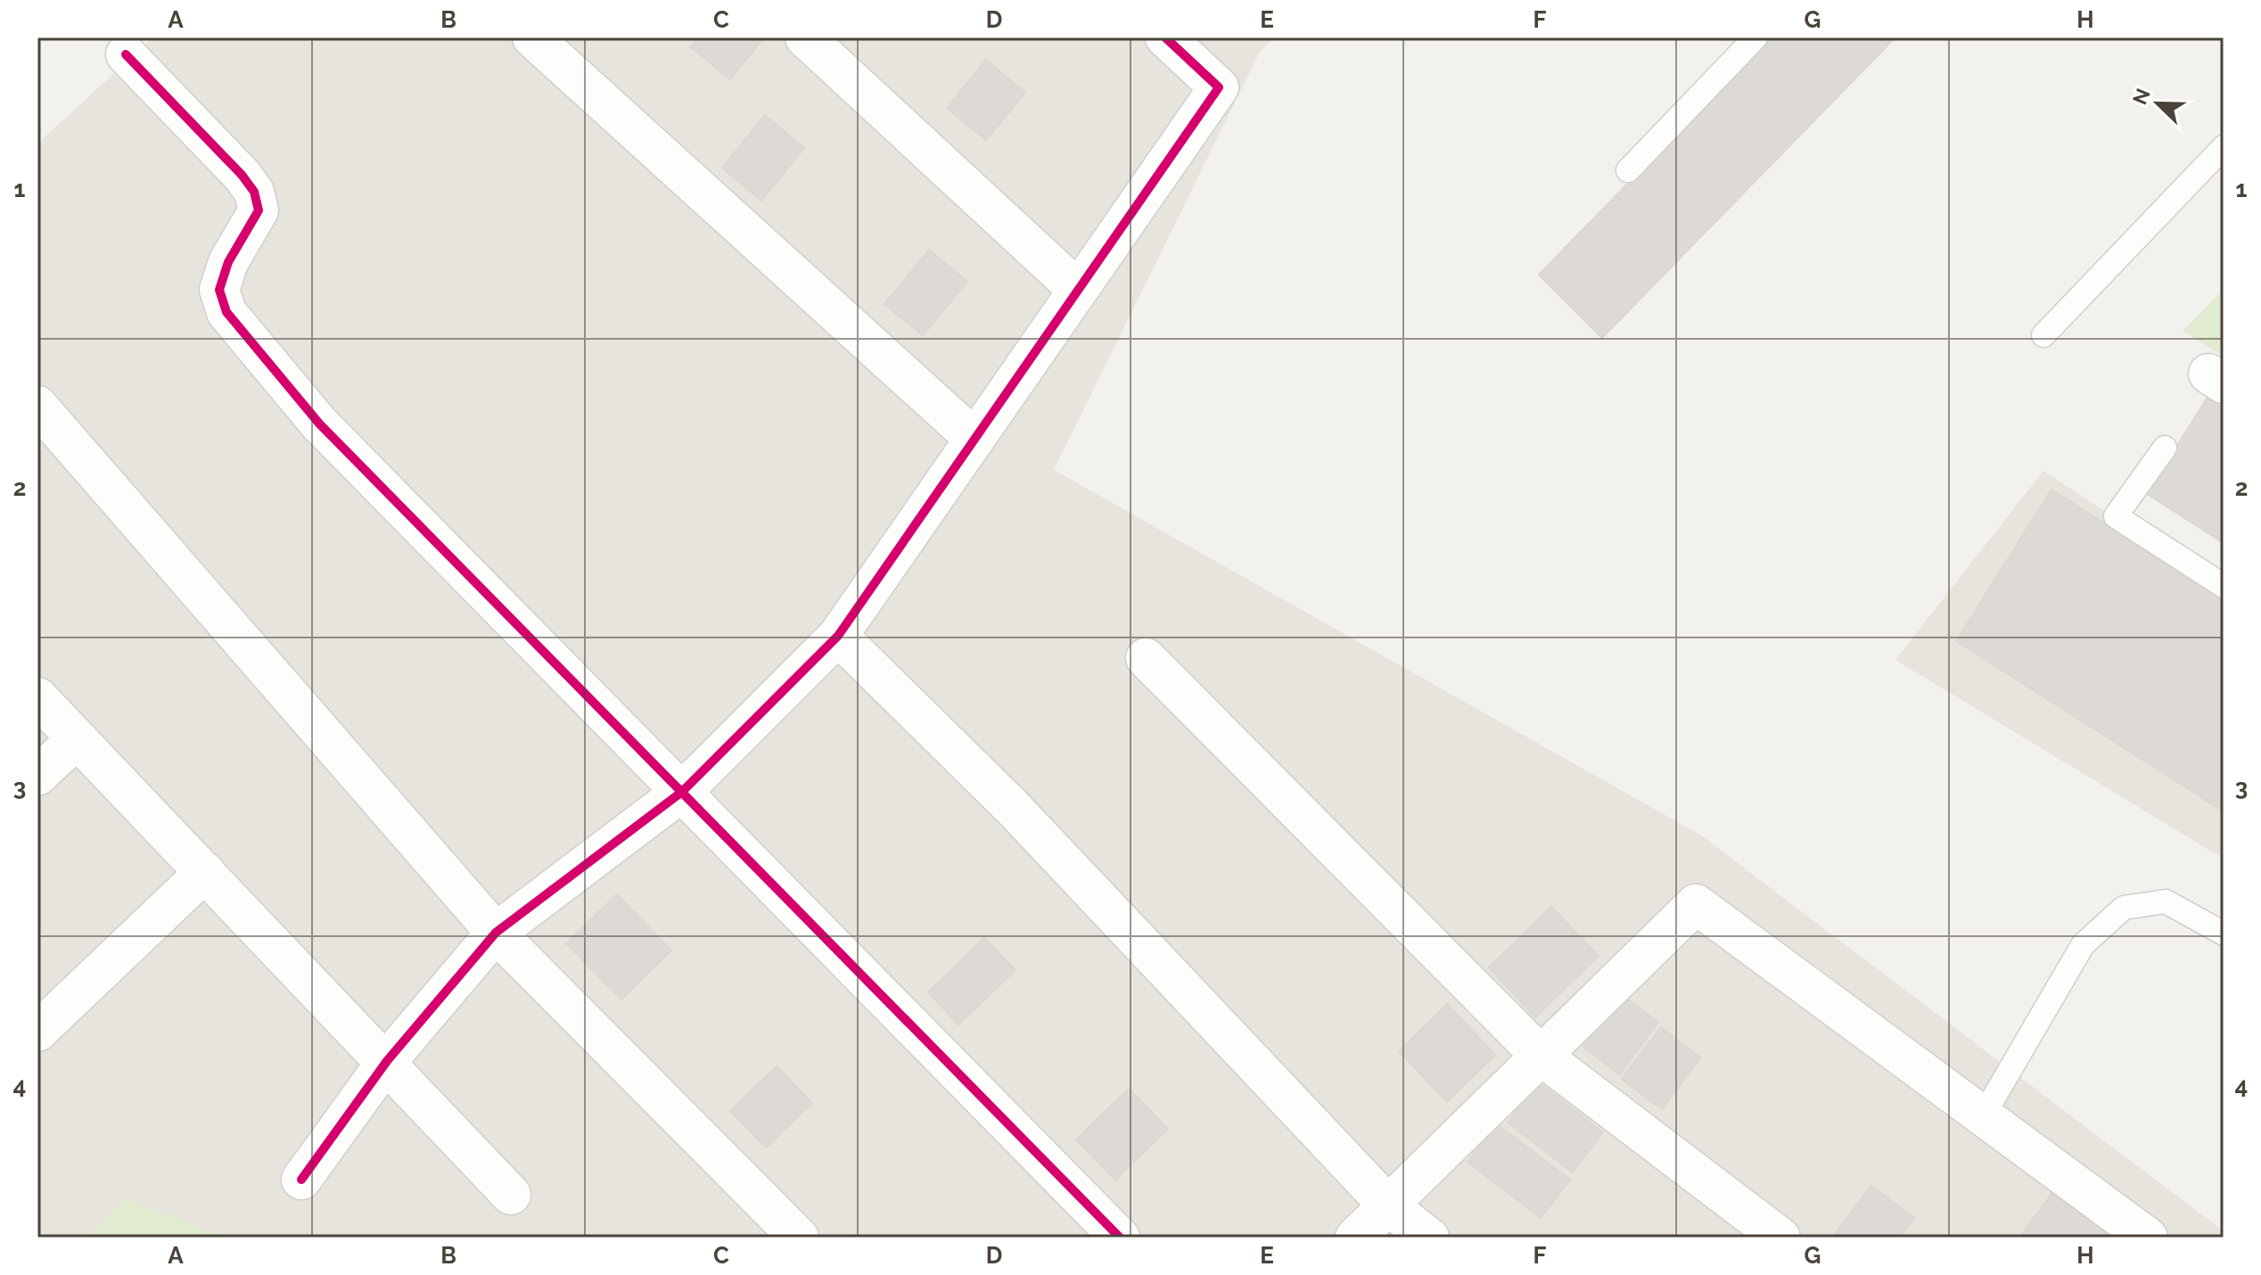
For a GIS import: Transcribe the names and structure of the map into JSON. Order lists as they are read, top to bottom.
{
  "north": "top left",
  "grid": {
    "columns": [
      "A",
      "B",
      "C",
      "D",
      "E",
      "F",
      "G",
      "H"
    ],
    "rows": [
      "1",
      "2",
      "3",
      "4"
    ]
  }
}
